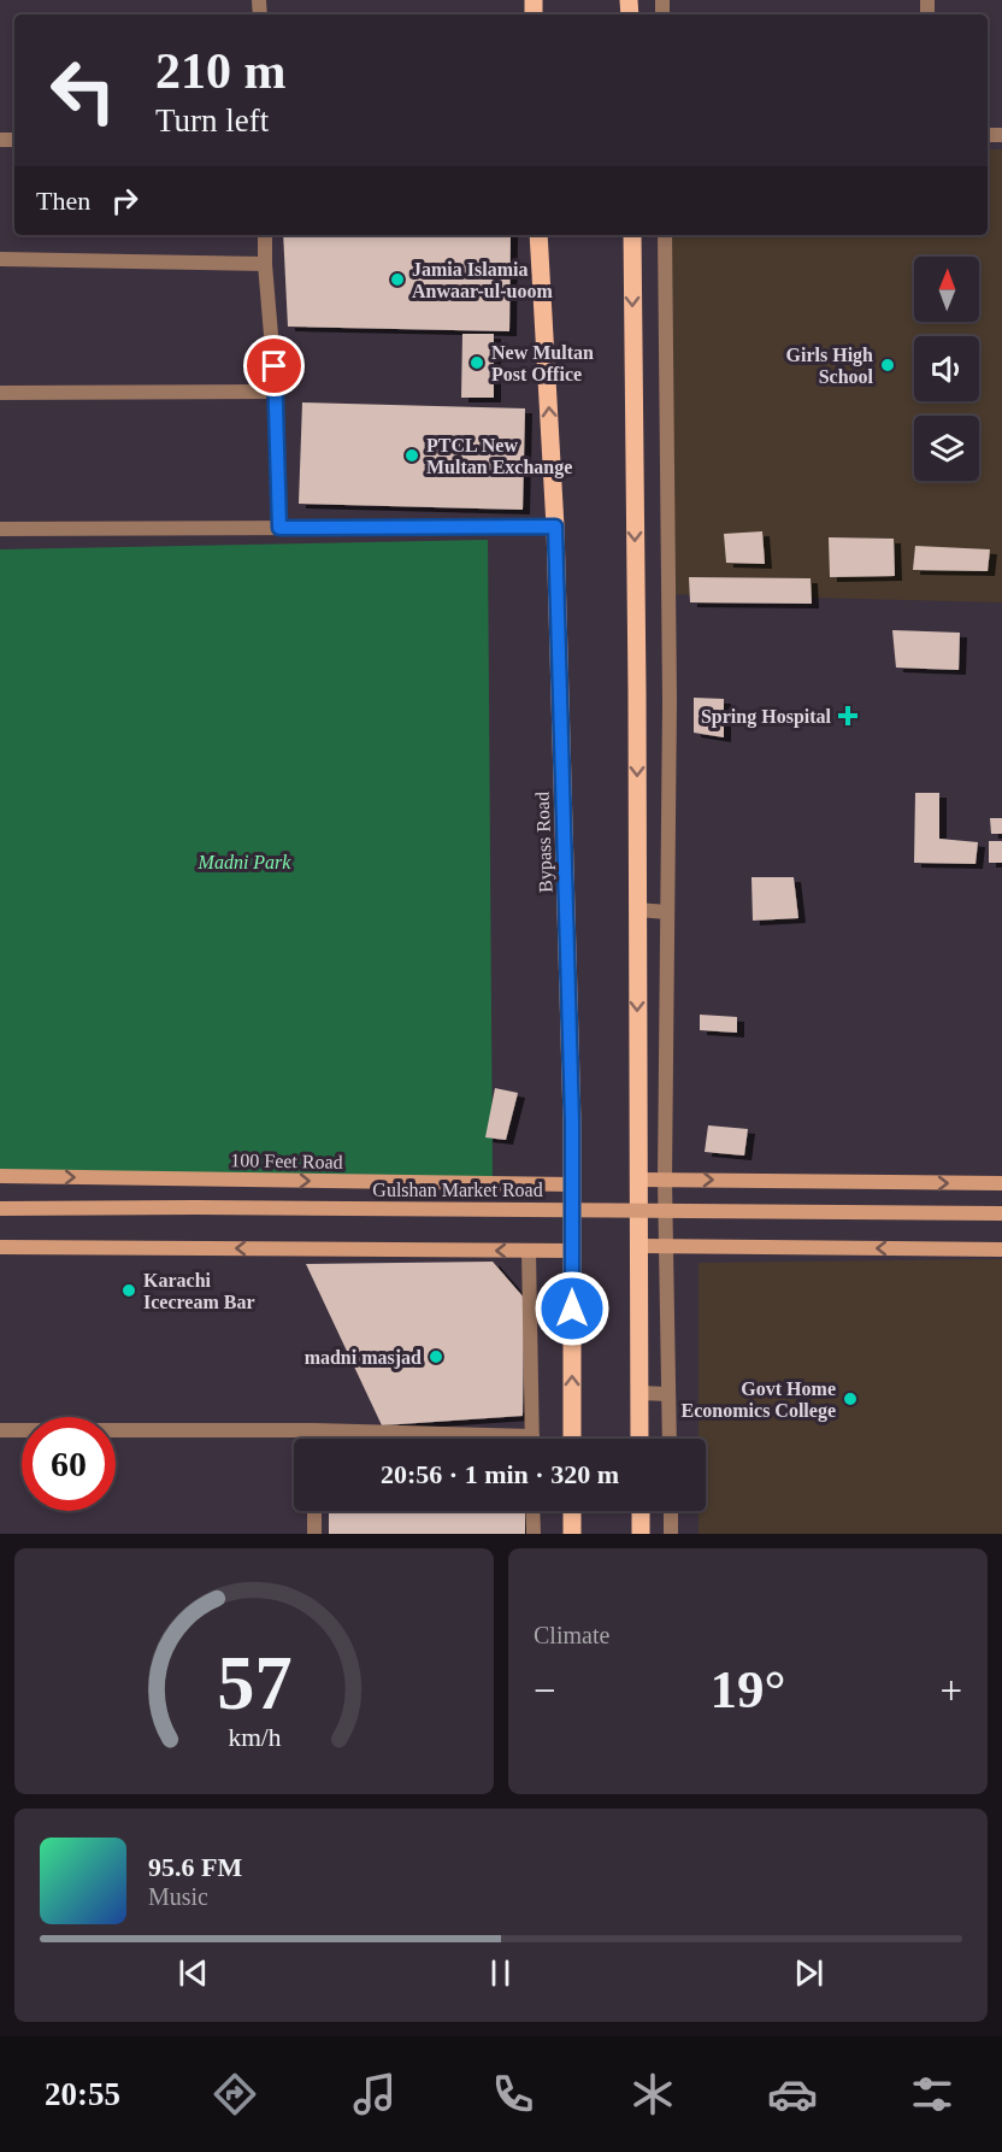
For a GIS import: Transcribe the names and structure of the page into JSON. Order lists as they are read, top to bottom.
{
  "streets": {
    "main road": ["Bypass Road", "100 Feet Road", "Gulshan Market Road"]
  },
  "crossings": [
    ["Bypass Road", "100 Feet Road"]
  ],
  "parks": ["Madni Park"],
  "places": {
    "other": [
      "Jamia Islamia Anwaar-ul-uoom",
      "New Multan Post Office",
      "Girls High School",
      "PTCL New Multan Exchange",
      "Karachi Icecream Bar",
      "madni masjad",
      "Govt Home Economics College"
    ],
    "health": ["Spring Hospital"]
  },
  "north": "top",
  "page": {
    "turn": ["210 m", "Turn left"],
    "then": "Then",
    "limit": "60",
    "trip": "20:56 · 1 min · 320 m",
    "tile": "Climate",
    "heat": ["−", "19°", "+"],
    "song": ["95.6 FM", "Music"],
    "tabs": "20:55",
    "gauge": ["57", "km/h"]
  }
}
